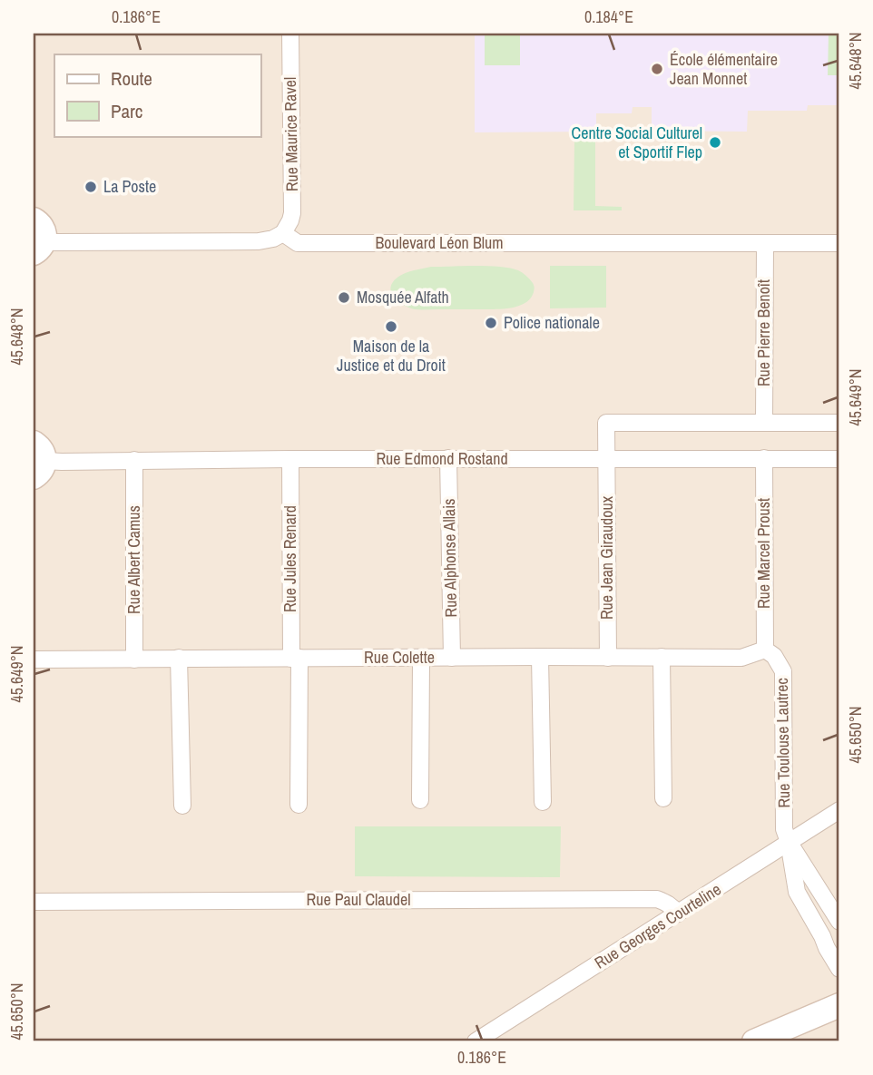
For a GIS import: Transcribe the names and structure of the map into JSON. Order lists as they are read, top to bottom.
{
  "streets": {
    "street": [
      "Rue Maurice Ravel",
      "Boulevard Léon Blum",
      "Rue Pierre Benoît",
      "Rue Edmond Rostand",
      "Rue Marcel Proust",
      "Rue Alphonse Allais",
      "Rue Jean Giraudoux",
      "Rue Jules Renard",
      "Rue Albert Camus",
      "Rue Colette",
      "Rue Toulouse Lautrec",
      "Rue Paul Claudel",
      "Rue Georges Courteline"
    ]
  },
  "crossings": [
    ["Rue Maurice Ravel", "Boulevard Léon Blum"],
    ["Boulevard Léon Blum", "Rue Pierre Benoît"],
    ["Rue Pierre Benoît", "Rue Jean Giraudoux"],
    ["Rue Edmond Rostand", "Rue Marcel Proust"],
    ["Rue Edmond Rostand", "Rue Alphonse Allais"],
    ["Rue Edmond Rostand", "Rue Jean Giraudoux"],
    ["Rue Edmond Rostand", "Rue Jules Renard"],
    ["Rue Edmond Rostand", "Rue Albert Camus"],
    ["Rue Marcel Proust", "Rue Colette"],
    ["Rue Marcel Proust", "Rue Toulouse Lautrec"],
    ["Rue Alphonse Allais", "Rue Colette"],
    ["Rue Jean Giraudoux", "Rue Colette"],
    ["Rue Jules Renard", "Rue Colette"],
    ["Rue Albert Camus", "Rue Colette"],
    ["Rue Colette", "Rue Toulouse Lautrec"],
    ["Rue Toulouse Lautrec", "Rue Georges Courteline"],
    ["Rue Paul Claudel", "Rue Georges Courteline"]
  ],
  "places": [
    "École élémentaire Jean Monnet",
    "Centre Social Culturel et Sportif Flep",
    "La Poste",
    "Mosquée Alfath",
    "Police nationale",
    "Maison de la Justice et du Droit"
  ],
  "legend": ["Route", "Parc"],
  "coordinates": [
    "0.186°E",
    "0.184°E",
    "45.648°N",
    "45.649°N",
    "45.650°N"
  ]
}
